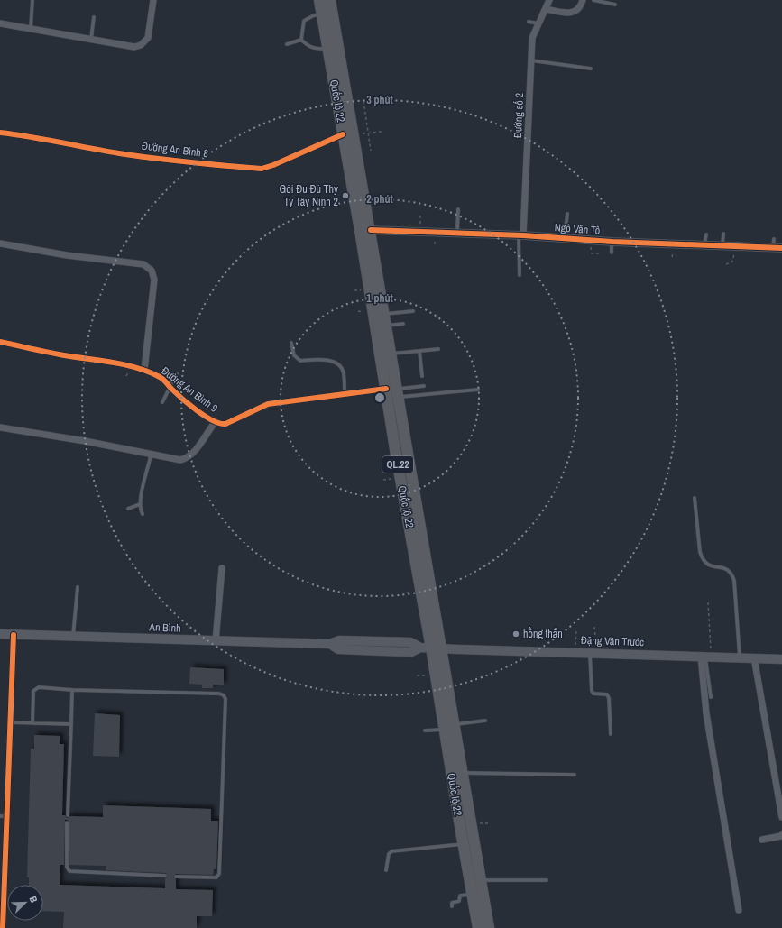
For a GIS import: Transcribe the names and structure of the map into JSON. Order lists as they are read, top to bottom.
{
  "streets": {
    "highway": ["Quốc lộ 22", "QL.22"],
    "main road": ["An Bình", "Đặng Văn Trước"],
    "street": [
      "Đường số 2",
      "Đường An Bình 8",
      "Ngô Văn Tô",
      "Đường An Bình 9"
    ]
  },
  "crossings": [
    ["Quốc lộ 22", "Đường An Bình 8"],
    ["Quốc lộ 22", "Ngô Văn Tô"],
    ["Quốc lộ 22", "Đường An Bình 9"],
    ["Quốc lộ 22", "An Bình"],
    ["Quốc lộ 22", "Đặng Văn Trước"],
    ["Đường số 2", "Ngô Văn Tô"],
    ["An Bình", "Đặng Văn Trước"]
  ],
  "places": ["Gỏi Đu Đủ Thy Ty Tây Ninh 2", "hồng thắn"],
  "north": "top right",
  "rings": ["3 phút", "2 phút", "1 phút"]
}
